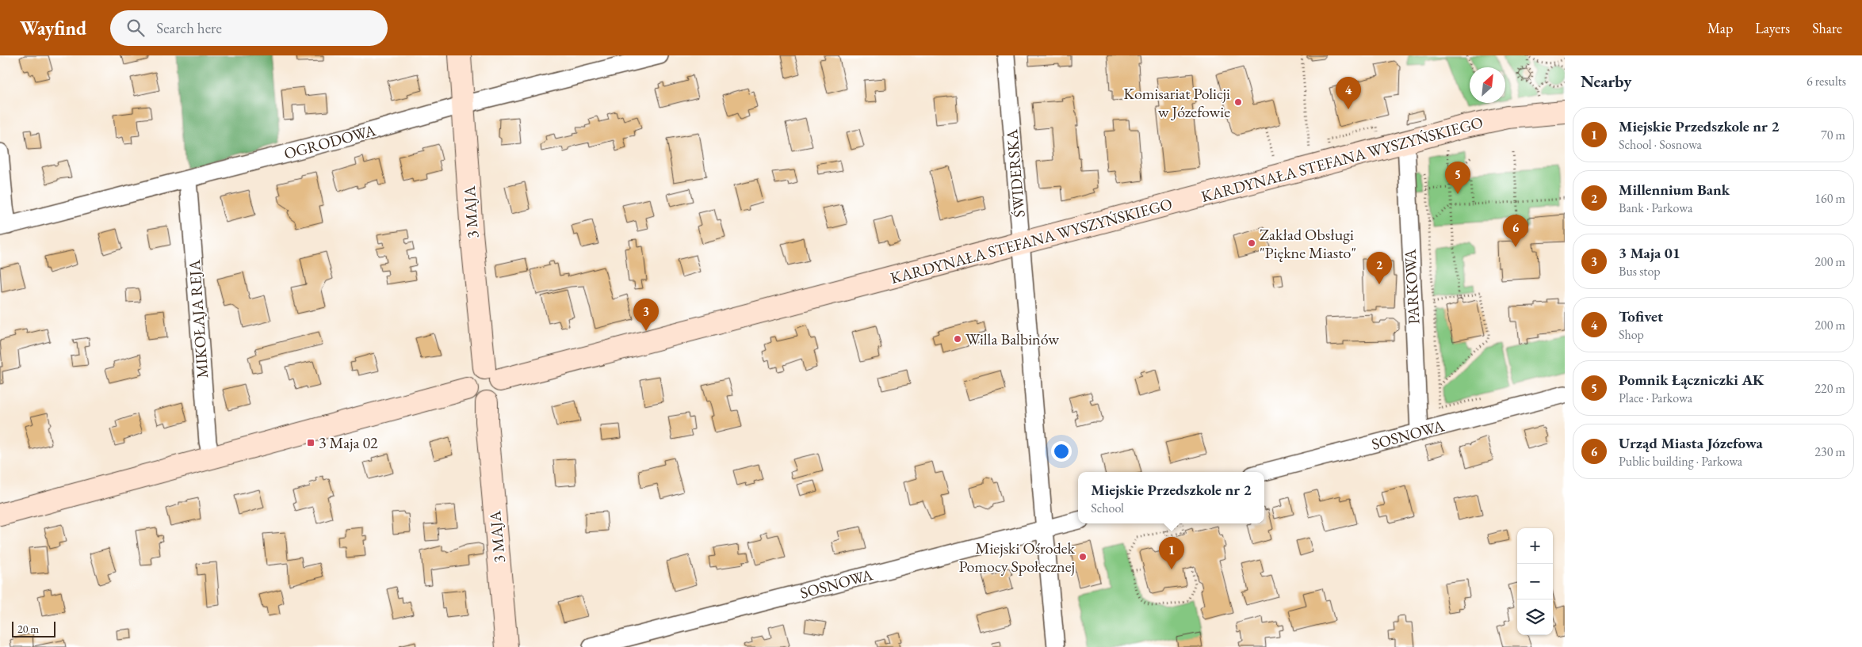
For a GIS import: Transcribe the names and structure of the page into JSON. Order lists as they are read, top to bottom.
{
  "streets": {
    "street": [
      "OGRODOWA",
      "KARDYNAŁA STEFANA WYSZYŃSKIEGO",
      "ŚWIDERSKA",
      "3 MAJA",
      "PARKOWA",
      "MIKOŁAJA REJA",
      "SOSNOWA"
    ]
  },
  "crossings": [
    ["OGRODOWA", "3 MAJA"],
    ["OGRODOWA", "MIKOŁAJA REJA"],
    ["KARDYNAŁA STEFANA WYSZYŃSKIEGO", "ŚWIDERSKA"],
    ["KARDYNAŁA STEFANA WYSZYŃSKIEGO", "3 MAJA"],
    ["KARDYNAŁA STEFANA WYSZYŃSKIEGO", "PARKOWA"],
    ["ŚWIDERSKA", "SOSNOWA"],
    ["PARKOWA", "SOSNOWA"]
  ],
  "places": {
    "other": [
      "Komisariat Policji w Józefowie",
      "Zakład Obsługi \"Piękne Miasto\"",
      "Willa Balbinów",
      "Miejski Ośrodek Pomocy Społecznej"
    ],
    "transit": ["3 Maja 02"]
  },
  "scale_bar": "20 m",
  "north": "top right",
  "page": {
    "header": "Wayfind",
    "search": "Search here",
    "nav": ["Map", "Layers", "Share"],
    "heading": ["Nearby", "6 results"],
    "pins": [
      "4",
      "5",
      "6",
      "2",
      "3",
      "1"
    ],
    "list": [
      {
        "mark": "1",
        "name": "Miejskie Przedszkole nr 2",
        "note": "School · Sosnowa",
        "value": "70 m"
      },
      {
        "mark": "2",
        "name": "Millennium Bank",
        "note": "Bank · Parkowa",
        "value": "160 m"
      },
      {
        "mark": "3",
        "name": "3 Maja 01",
        "note": "Bus stop",
        "value": "200 m"
      },
      {
        "mark": "4",
        "name": "Tofivet",
        "note": "Shop",
        "value": "200 m"
      },
      {
        "mark": "5",
        "name": "Pomnik Łączniczki AK",
        "note": "Place · Parkowa",
        "value": "220 m"
      },
      {
        "mark": "6",
        "name": "Urząd Miasta Józefowa",
        "note": "Public building · Parkowa",
        "value": "230 m"
      }
    ],
    "popup": ["Miejskie Przedszkole nr 2", "School"],
    "map_buttons": ["+", "−"],
    "scale": "20 m"
  }
}
